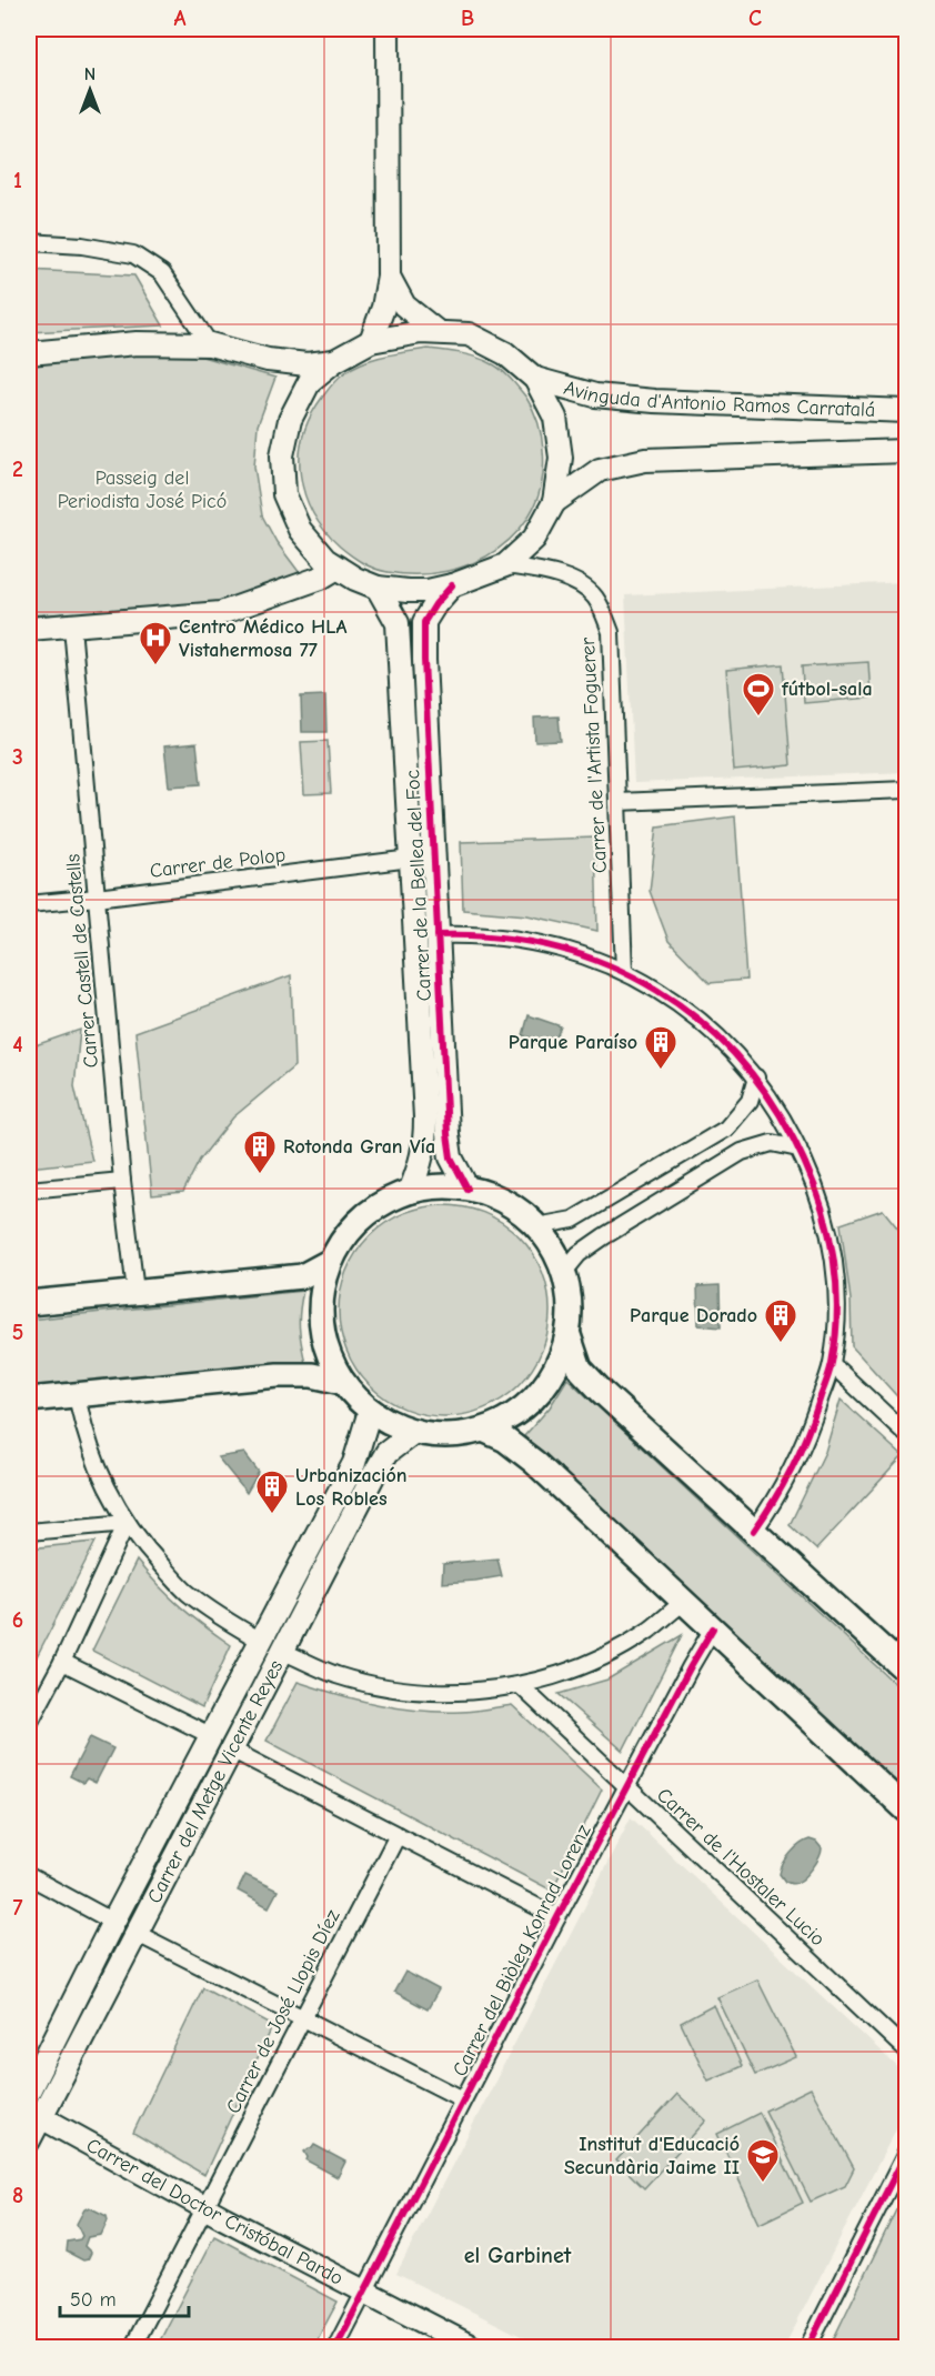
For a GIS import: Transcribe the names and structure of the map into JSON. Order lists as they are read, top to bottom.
{
  "streets": {
    "main road": [
      "Avinguda d'Antonio Ramos Carratalá",
      "Carrer de la Bellea del Foc",
      "Carrer del Metge Vicente Reyes",
      "Carrer del Doctor Cristóbal Pardo"
    ],
    "street": [
      "Carrer de l'Artista Foguerer",
      "Carrer de Polop",
      "Carrer Castell de Castells",
      "Carrer de l'Hostaler Lucio",
      "Carrer del Biòleg Konrad Lorenz",
      "Carrer de José Llopis Díez"
    ]
  },
  "crossings": [
    ["Carrer de Polop", "Carrer de la Bellea del Foc"],
    ["Carrer de Polop", "Carrer Castell de Castells"],
    ["Carrer del Metge Vicente Reyes", "Carrer del Doctor Cristóbal Pardo"],
    ["Carrer de l'Hostaler Lucio", "Carrer del Biòleg Konrad Lorenz"],
    ["Carrer del Biòleg Konrad Lorenz", "Carrer del Doctor Cristóbal Pardo"],
    ["Carrer de José Llopis Díez", "Carrer del Doctor Cristóbal Pardo"]
  ],
  "districts": ["el Garbinet"],
  "parks": ["Passeig del Periodista José Picó"],
  "places": {
    "hospital": ["Centro Médico HLA Vistahermosa 77"],
    "sports": ["fútbol-sala"],
    "building": [
      "Parque Paraíso",
      "Rotonda Gran Vía",
      "Parque Dorado",
      "Urbanización Los Robles"
    ],
    "school or university": ["Institut d'Educació Secundària Jaime II"]
  },
  "scale_bar": "50 m",
  "north": "top",
  "grid": {
    "columns": ["A", "B", "C"],
    "rows": [
      "1",
      "2",
      "3",
      "4",
      "5",
      "6",
      "7",
      "8"
    ]
  }
}
